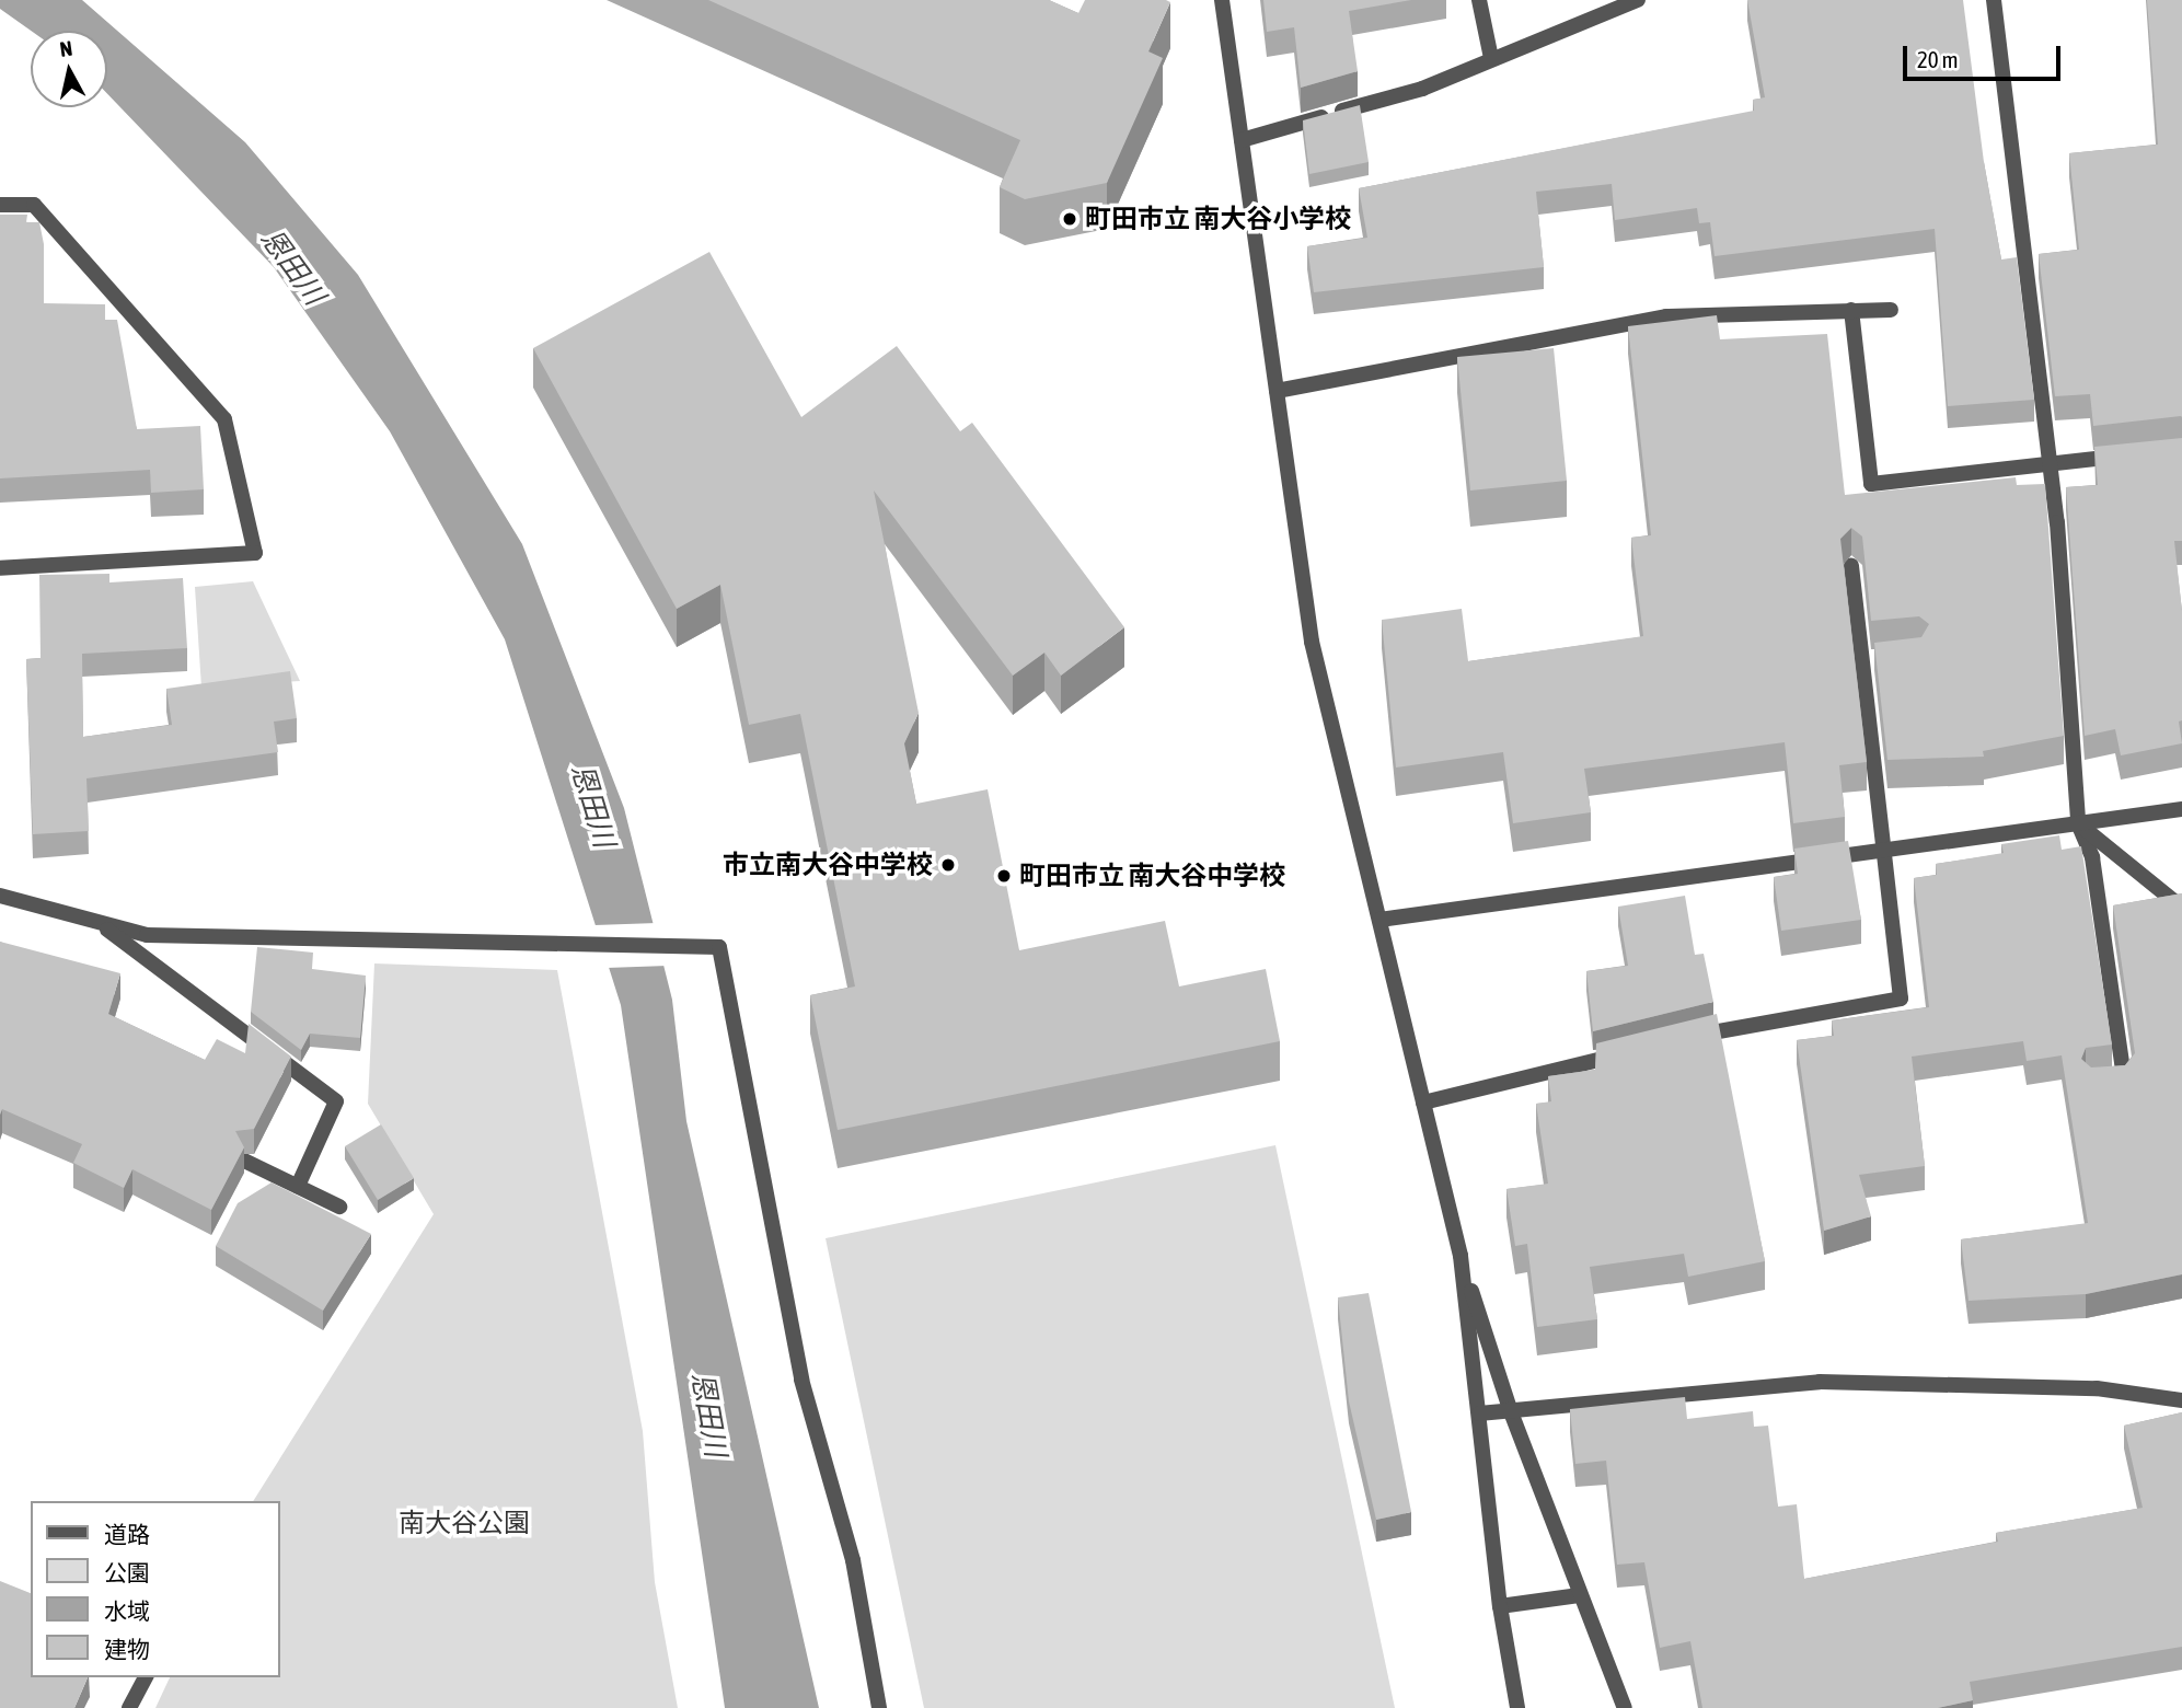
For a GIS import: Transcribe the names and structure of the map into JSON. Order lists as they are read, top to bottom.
{
  "water": ["恩田川"],
  "parks": ["南大谷公園"],
  "places": ["町田市立 南大谷小学校", "市立南大谷中学校", "町田市立 南大谷中学校"],
  "legend": [
    "道路",
    "公園",
    "水域",
    "建物"
  ],
  "scale_bar": "20 m",
  "north": "top"
}
